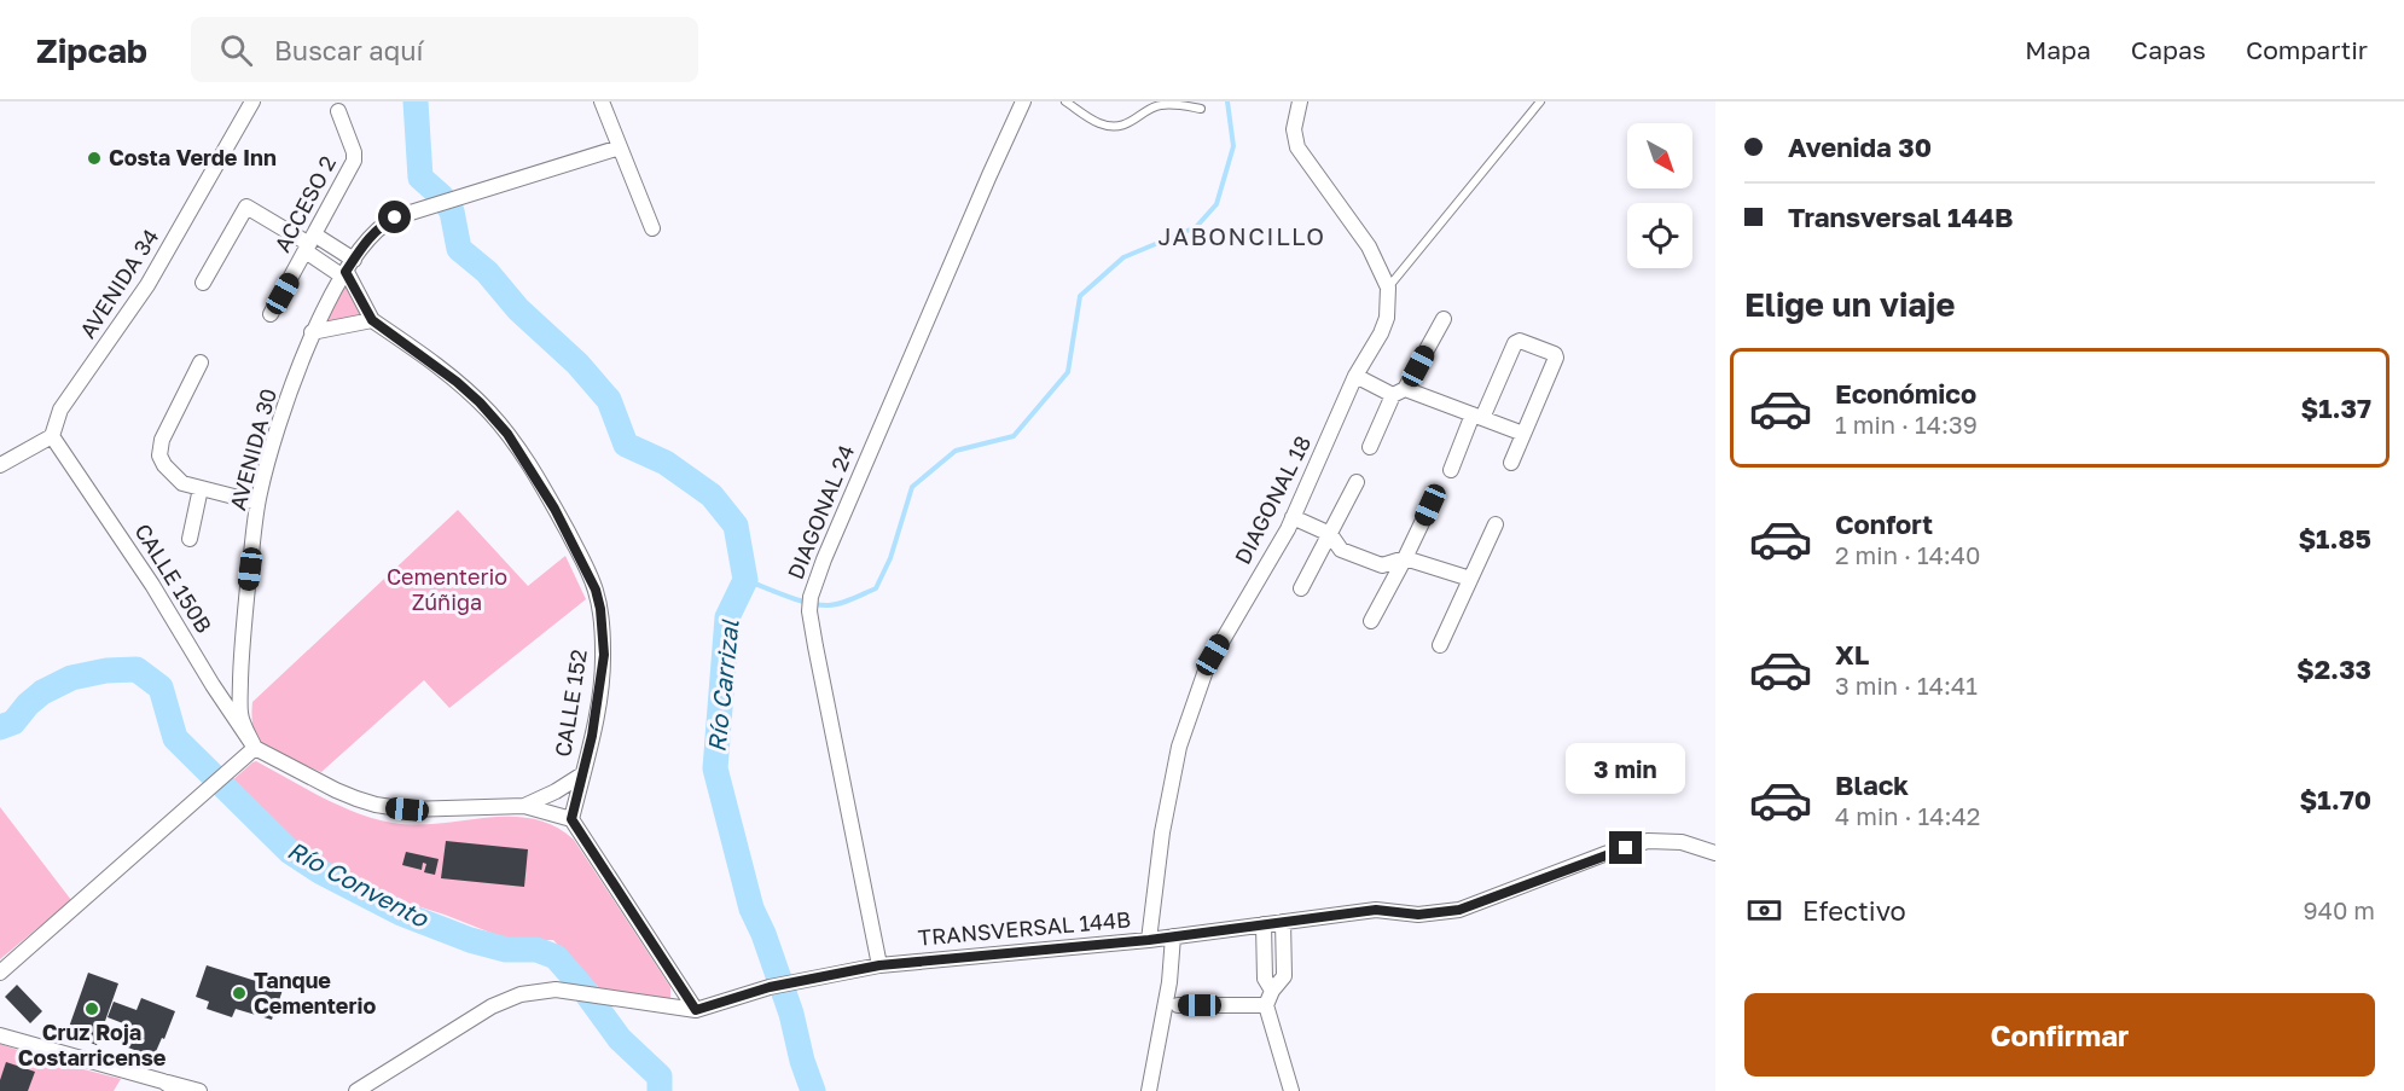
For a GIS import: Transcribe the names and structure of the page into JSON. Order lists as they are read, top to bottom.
{
  "streets": {
    "street": [
      "ACCESO 2",
      "AVENIDA 34",
      "AVENIDA 30",
      "DIAGONAL 18",
      "DIAGONAL 24",
      "CALLE 150B",
      "CALLE 152",
      "TRANSVERSAL 144B"
    ]
  },
  "crossings": [
    ["AVENIDA 34", "CALLE 150B"],
    ["AVENIDA 30", "CALLE 150B"],
    ["AVENIDA 30", "CALLE 152"],
    ["DIAGONAL 18", "TRANSVERSAL 144B"],
    ["DIAGONAL 24", "TRANSVERSAL 144B"]
  ],
  "districts": ["JABONCILLO"],
  "water": ["Río Carrizal", "Río Convento"],
  "parks": ["Cementerio Zúñiga"],
  "places": ["Costa Verde Inn", "Tanque Cementerio", "Cruz Roja Costarricense"],
  "north": "bottom right",
  "page": {
    "header": "Zipcab",
    "search": "Buscar aquí",
    "nav": ["Mapa", "Capas", "Compartir"],
    "banner": ["Avenida 30", "Transversal 144B"],
    "heading": "Elige un viaje",
    "list": [
      {
        "name": "Económico",
        "note": "1 min · 14:39",
        "value": "$1.37"
      },
      {
        "name": "Confort",
        "note": "2 min · 14:40",
        "value": "$1.85"
      },
      {
        "name": "XL",
        "note": "3 min · 14:41",
        "value": "$2.33"
      },
      {
        "name": "Black",
        "note": "4 min · 14:42",
        "value": "$1.70"
      }
    ],
    "bubble": "3 min",
    "pay": ["Efectivo", "940 m"],
    "buttons": "Confirmar"
  }
}
